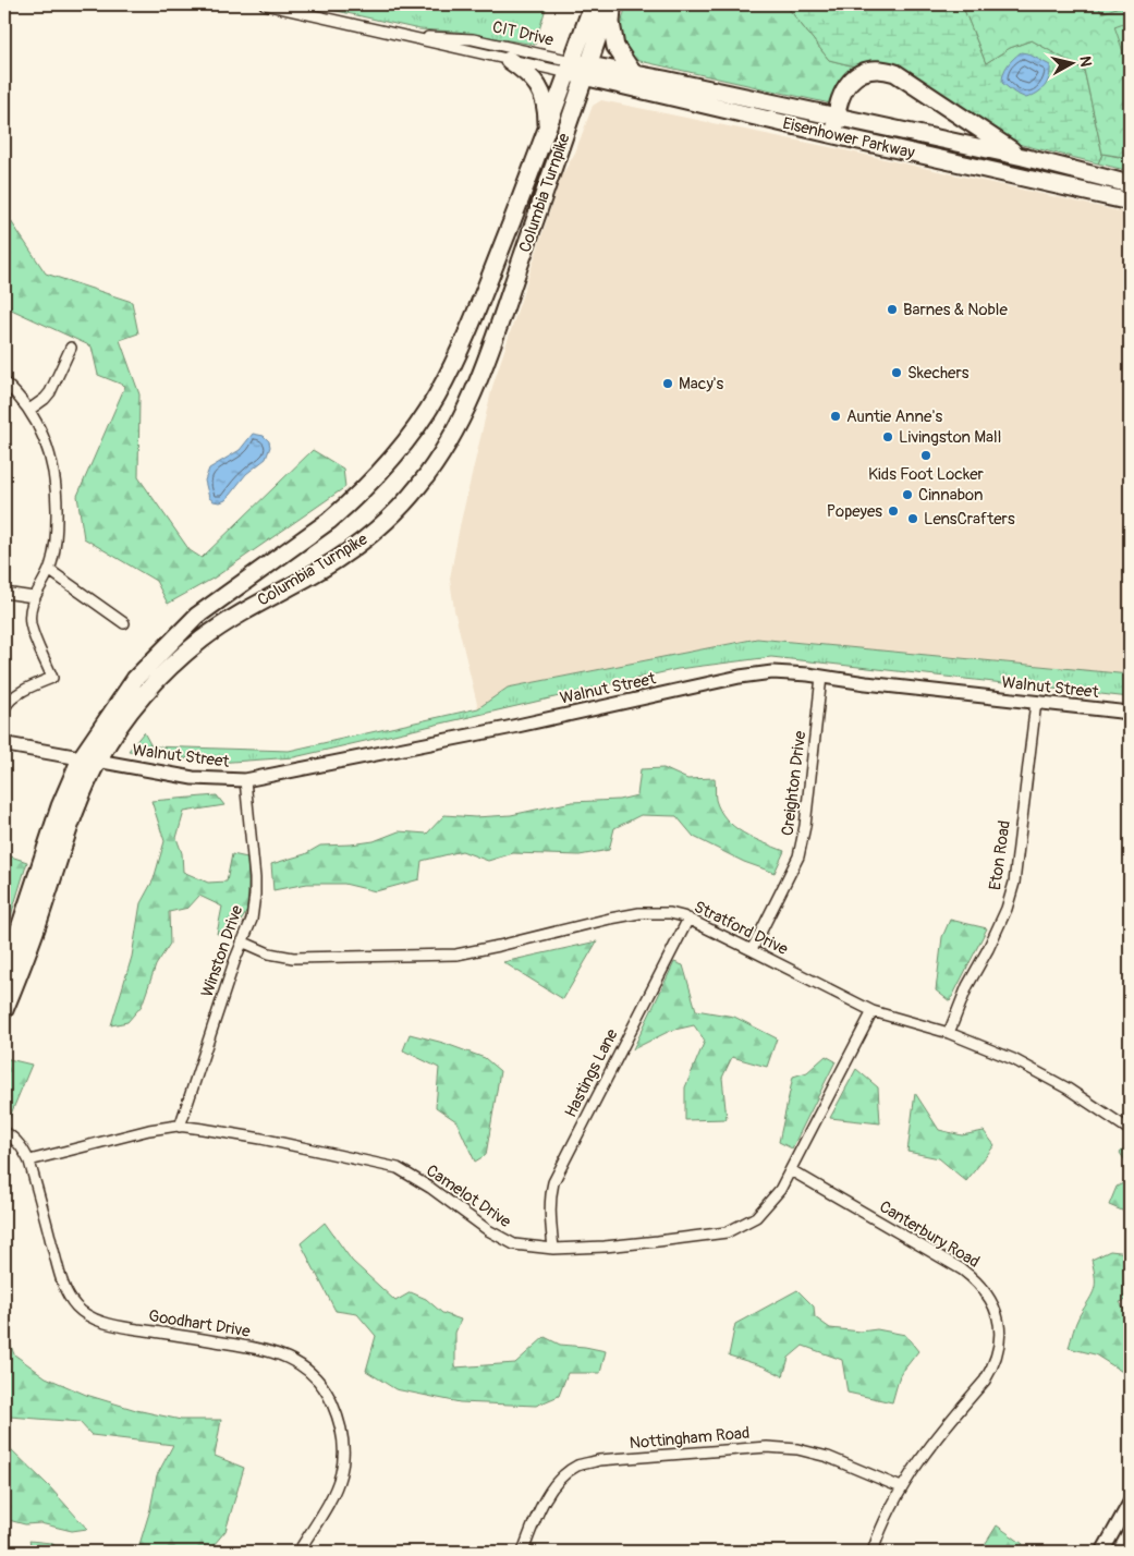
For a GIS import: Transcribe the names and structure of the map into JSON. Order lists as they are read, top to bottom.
{
  "streets": {
    "main road": ["Eisenhower Parkway", "Columbia Turnpike"],
    "street": [
      "CIT Drive",
      "Walnut Street",
      "Creighton Drive",
      "Eton Road",
      "Stratford Drive",
      "Winston Drive",
      "Hastings Lane",
      "Camelot Drive",
      "Canterbury Road",
      "Goodhart Drive",
      "Nottingham Road"
    ]
  },
  "crossings": [
    ["CIT Drive", "Eisenhower Parkway"],
    ["CIT Drive", "Columbia Turnpike"],
    ["Eisenhower Parkway", "Columbia Turnpike"],
    ["Columbia Turnpike", "Walnut Street"],
    ["Walnut Street", "Creighton Drive"],
    ["Walnut Street", "Eton Road"],
    ["Walnut Street", "Winston Drive"],
    ["Creighton Drive", "Stratford Drive"],
    ["Eton Road", "Stratford Drive"],
    ["Stratford Drive", "Winston Drive"],
    ["Stratford Drive", "Hastings Lane"],
    ["Stratford Drive", "Camelot Drive"],
    ["Winston Drive", "Camelot Drive"],
    ["Hastings Lane", "Camelot Drive"],
    ["Camelot Drive", "Canterbury Road"],
    ["Camelot Drive", "Goodhart Drive"],
    ["Canterbury Road", "Nottingham Road"]
  ],
  "places": [
    "Barnes & Noble",
    "Skechers",
    "Macy's",
    "Auntie Anne's",
    "Livingston Mall",
    "Kids Foot Locker",
    "Cinnabon",
    "Popeyes",
    "LensCrafters"
  ],
  "north": "right"
}
